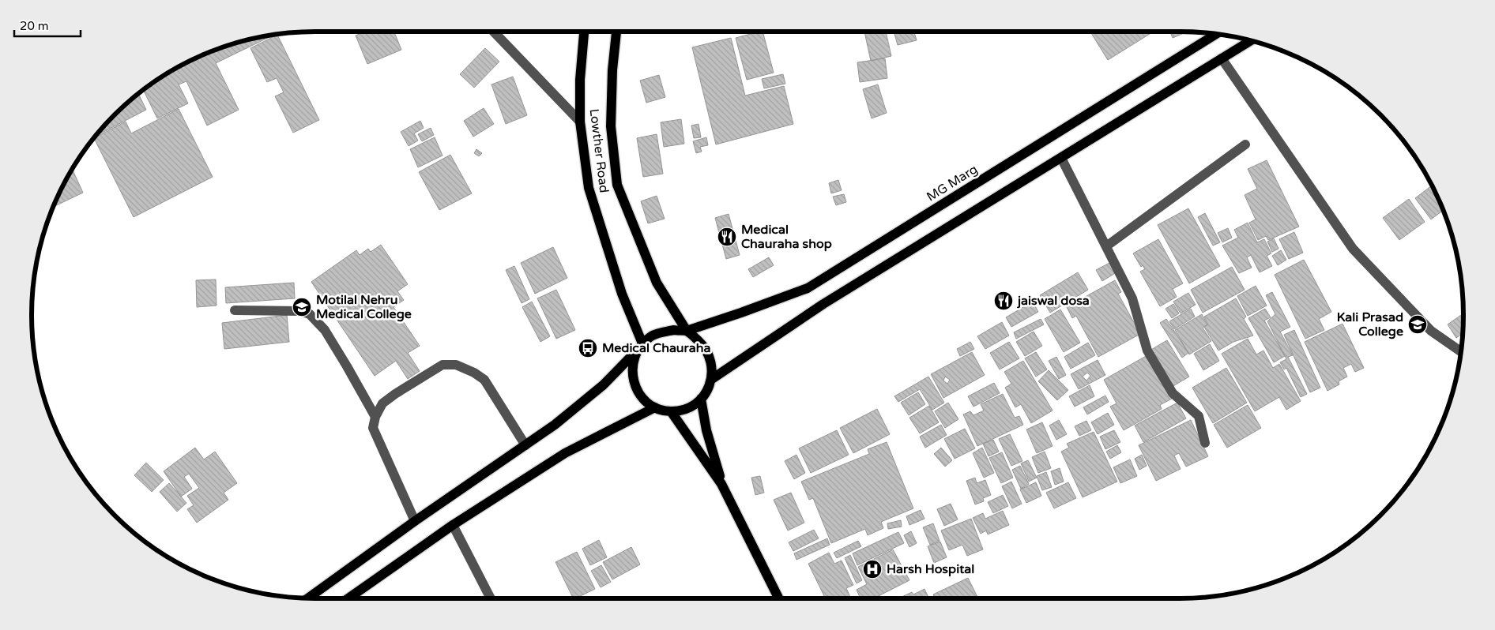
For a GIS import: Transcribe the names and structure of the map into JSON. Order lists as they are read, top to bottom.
{
  "streets": {
    "main road": ["Lowther Road", "MG Marg"]
  },
  "crossings": [
    ["Lowther Road", "MG Marg"]
  ],
  "places": {
    "restaurant": ["Medical Chauraha shop", "jaiswal dosa"],
    "school or university": ["Motilal Nehru Medical College", "Kali Prasad College"],
    "bus stop": ["Medical Chauraha"],
    "hospital": ["Harsh Hospital"]
  },
  "scale_bar": "20 m"
}
